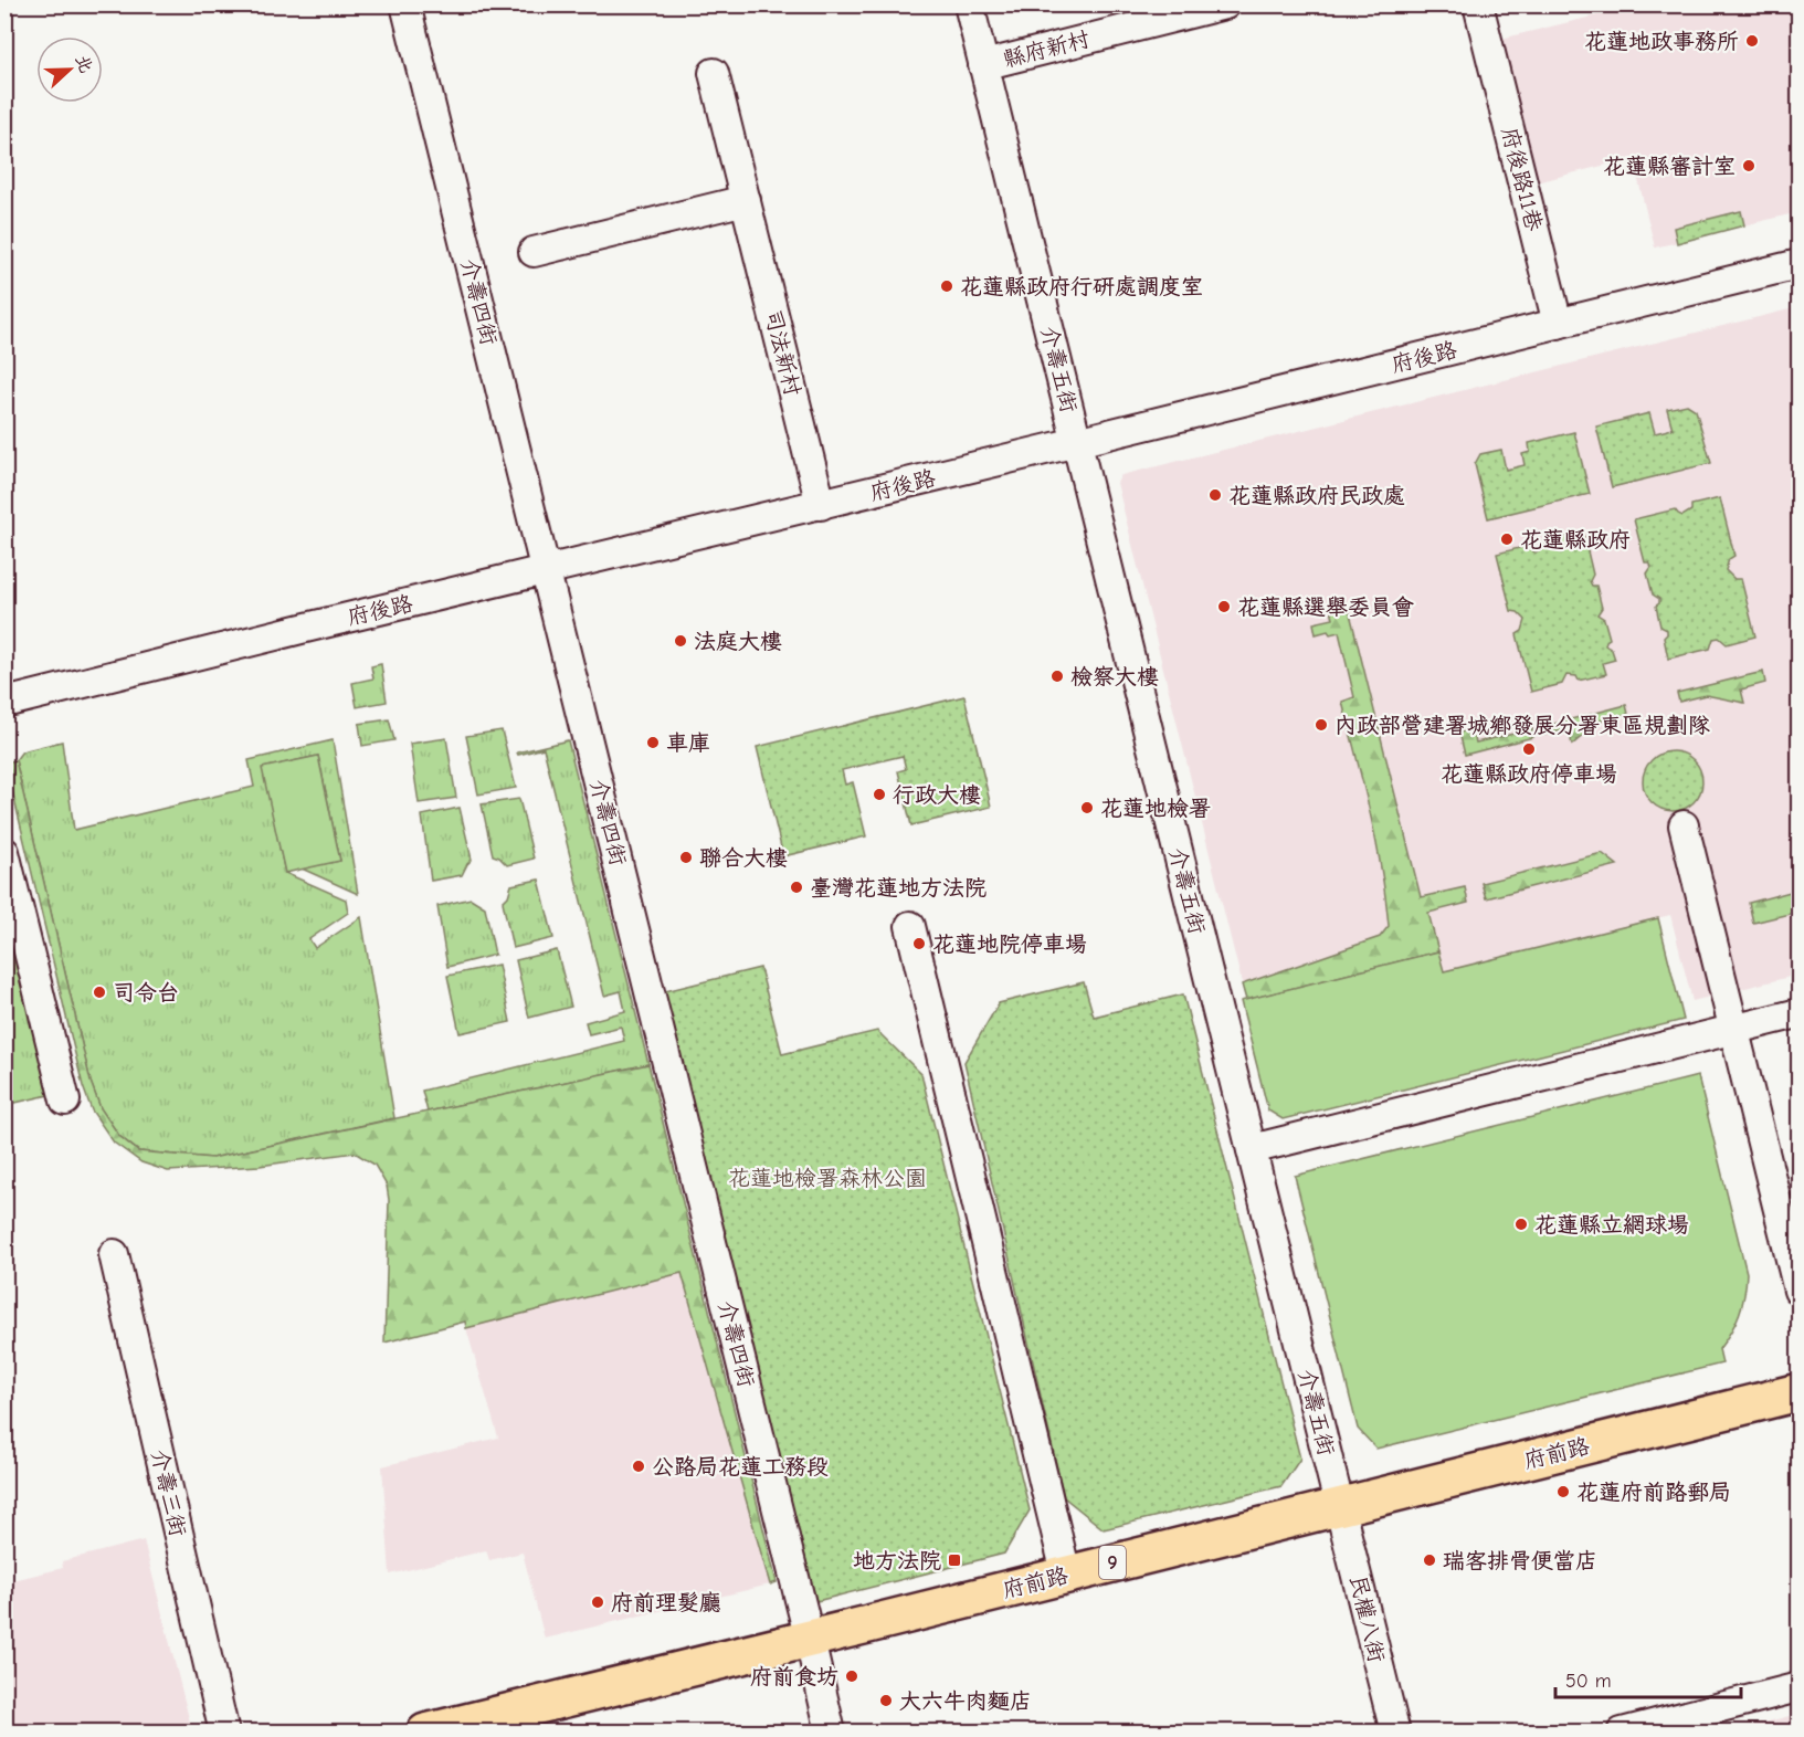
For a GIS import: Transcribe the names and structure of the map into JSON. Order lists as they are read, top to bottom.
{
  "streets": {
    "main road": ["府前路", "9"],
    "street": [
      "縣府新村",
      "府後路11巷",
      "介壽四街",
      "司法新村",
      "府後路",
      "介壽五街",
      "介壽三街",
      "民權八街"
    ]
  },
  "crossings": [
    ["縣府新村", "介壽五街"],
    ["府後路11巷", "府後路"],
    ["介壽四街", "府後路"],
    ["介壽四街", "府前路"],
    ["司法新村", "府後路"],
    ["府後路", "介壽五街"],
    ["介壽五街", "府前路"],
    ["介壽五街", "民權八街"],
    ["府前路", "民權八街"]
  ],
  "parks": ["花蓮地檢署森林公園"],
  "places": {
    "other": [
      "花蓮地政事務所",
      "花蓮縣審計室",
      "花蓮縣政府行研處調度室",
      "花蓮縣政府民政處",
      "花蓮縣政府",
      "花蓮縣選舉委員會",
      "法庭大樓",
      "檢察大樓",
      "內政部營建署城鄉發展分署東區規劃隊",
      "車庫",
      "花蓮縣政府停車場",
      "行政大樓",
      "花蓮地檢署",
      "聯合大樓",
      "臺灣花蓮地方法院",
      "花蓮地院停車場",
      "司令台",
      "花蓮縣立網球場",
      "公路局花蓮工務段",
      "花蓮府前路郵局",
      "瑞客排骨便當店",
      "府前理髮廳",
      "府前食坊",
      "大六牛肉麵店"
    ],
    "transit": ["地方法院"]
  },
  "scale_bar": "50 m",
  "north": "right"
}
